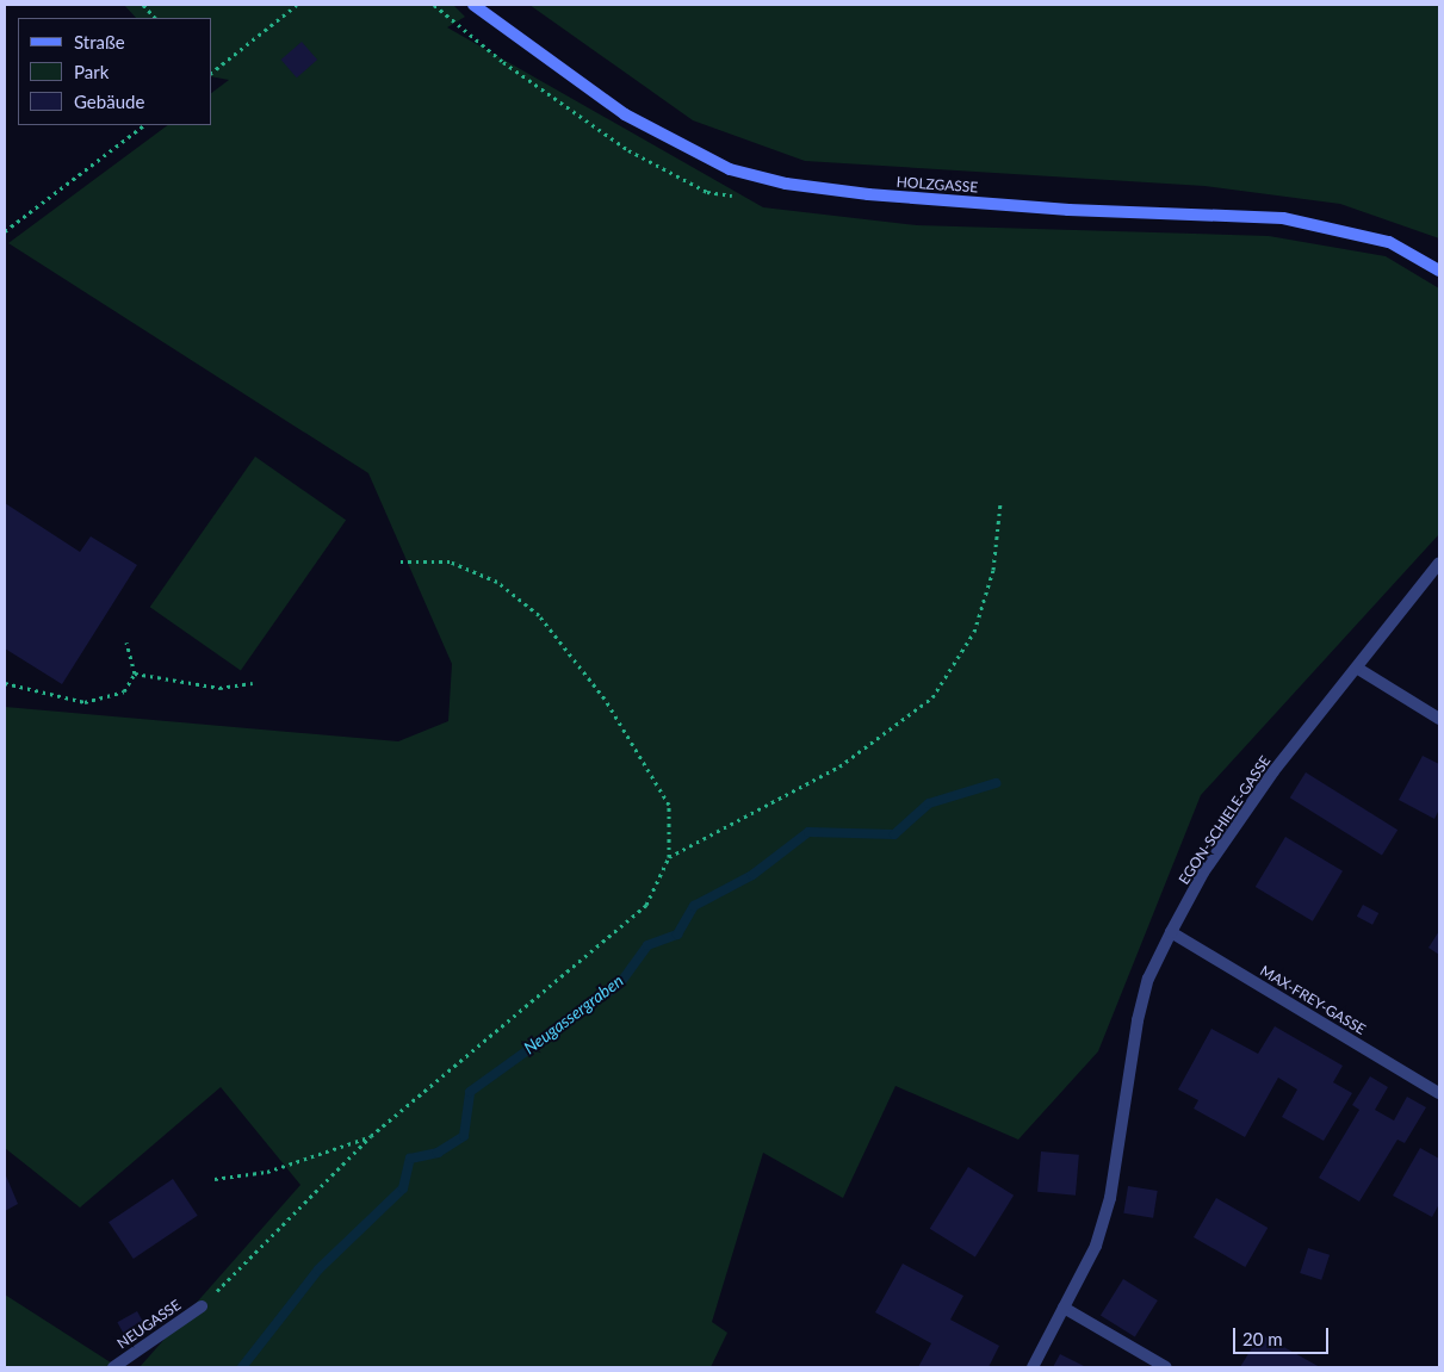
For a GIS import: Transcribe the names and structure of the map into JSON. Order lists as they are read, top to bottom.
{
  "streets": {
    "street": [
      "HOLZGASSE",
      "EGON-SCHIELE-GASSE",
      "MAX-FREY-GASSE",
      "NEUGASSE"
    ]
  },
  "crossings": [
    ["EGON-SCHIELE-GASSE", "MAX-FREY-GASSE"]
  ],
  "water": ["Neugassergraben"],
  "legend": ["Straße", "Park", "Gebäude"],
  "scale_bar": "20 m"
}
